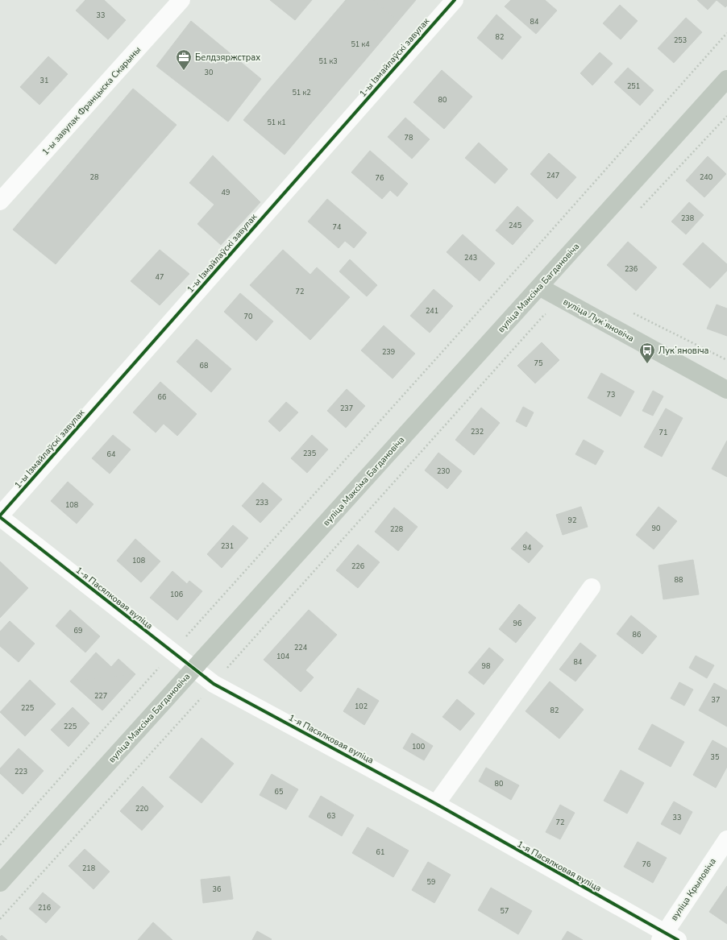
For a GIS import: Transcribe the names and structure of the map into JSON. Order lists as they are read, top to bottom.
{
  "streets": {
    "main road": ["вуліца Максіма Багдановіча", "вуліца Лукʼяновіча"],
    "street": [
      "1-ы Ізмайлаўскі завулак",
      "1-ы завулак Францыска Скарыны",
      "1-я Пасялковая вуліца",
      "вуліца Крыловіча"
    ]
  },
  "crossings": [
    ["1-ы Ізмайлаўскі завулак", "1-я Пасялковая вуліца"],
    ["вуліца Максіма Багдановіча", "вуліца Лукʼяновіча"],
    ["вуліца Максіма Багдановіча", "1-я Пасялковая вуліца"],
    ["1-я Пасялковая вуліца", "вуліца Крыловіча"]
  ],
  "places": {
    "office": ["Белдзяржстрах"],
    "bus stop": ["Лукʼяновіча"]
  },
  "house_numbers": [
    "33",
    "84",
    "82",
    "253",
    "51 к4",
    "51 к3",
    "30",
    "31",
    "251",
    "51 к2",
    "80",
    "51 к1",
    "78",
    "247",
    "28",
    "240",
    "76",
    "49",
    "238",
    "245",
    "74",
    "243",
    "236",
    "47",
    "72",
    "241",
    "70",
    "239",
    "75",
    "68",
    "73",
    "66",
    "237",
    "232",
    "71",
    "235",
    "64",
    "230",
    "233",
    "108",
    "92",
    "90",
    "228",
    "231",
    "94",
    "108",
    "226",
    "88",
    "106",
    "96",
    "69",
    "86",
    "224",
    "104",
    "84",
    "98",
    "227",
    "37",
    "102",
    "225",
    "82",
    "225",
    "100",
    "35",
    "223",
    "80",
    "65",
    "220",
    "63",
    "33",
    "72",
    "61",
    "76",
    "218",
    "59",
    "36",
    "216",
    "57"
  ]
}
